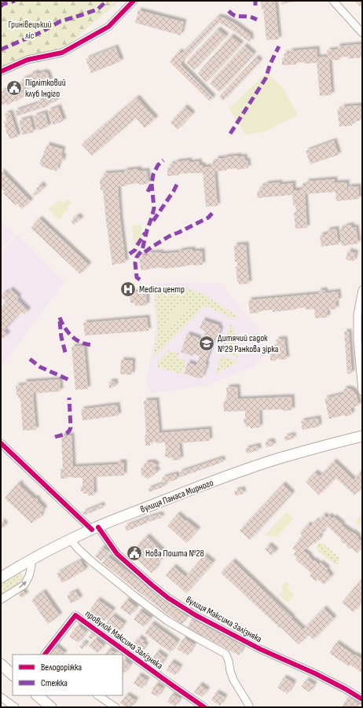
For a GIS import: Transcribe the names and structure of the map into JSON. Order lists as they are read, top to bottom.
{
  "streets": {
    "main road": ["вулиця Панаса Мирного"],
    "street": ["вулиця Максима Залізняка", "провулок Максима Залізняка"]
  },
  "crossings": [
    ["вулиця Панаса Мирного", "вулиця Максима Залізняка"]
  ],
  "parks": ["Гринівецький ліс"],
  "places": {
    "public building": ["Підлітковий клуб Індіго", "Нова Пошта №28"],
    "hospital": ["Medica центр"],
    "school or university": ["Дитячий садок №29 Ранкова зірка"]
  },
  "legend": ["Велодоріжка", "Стежка"]
}
